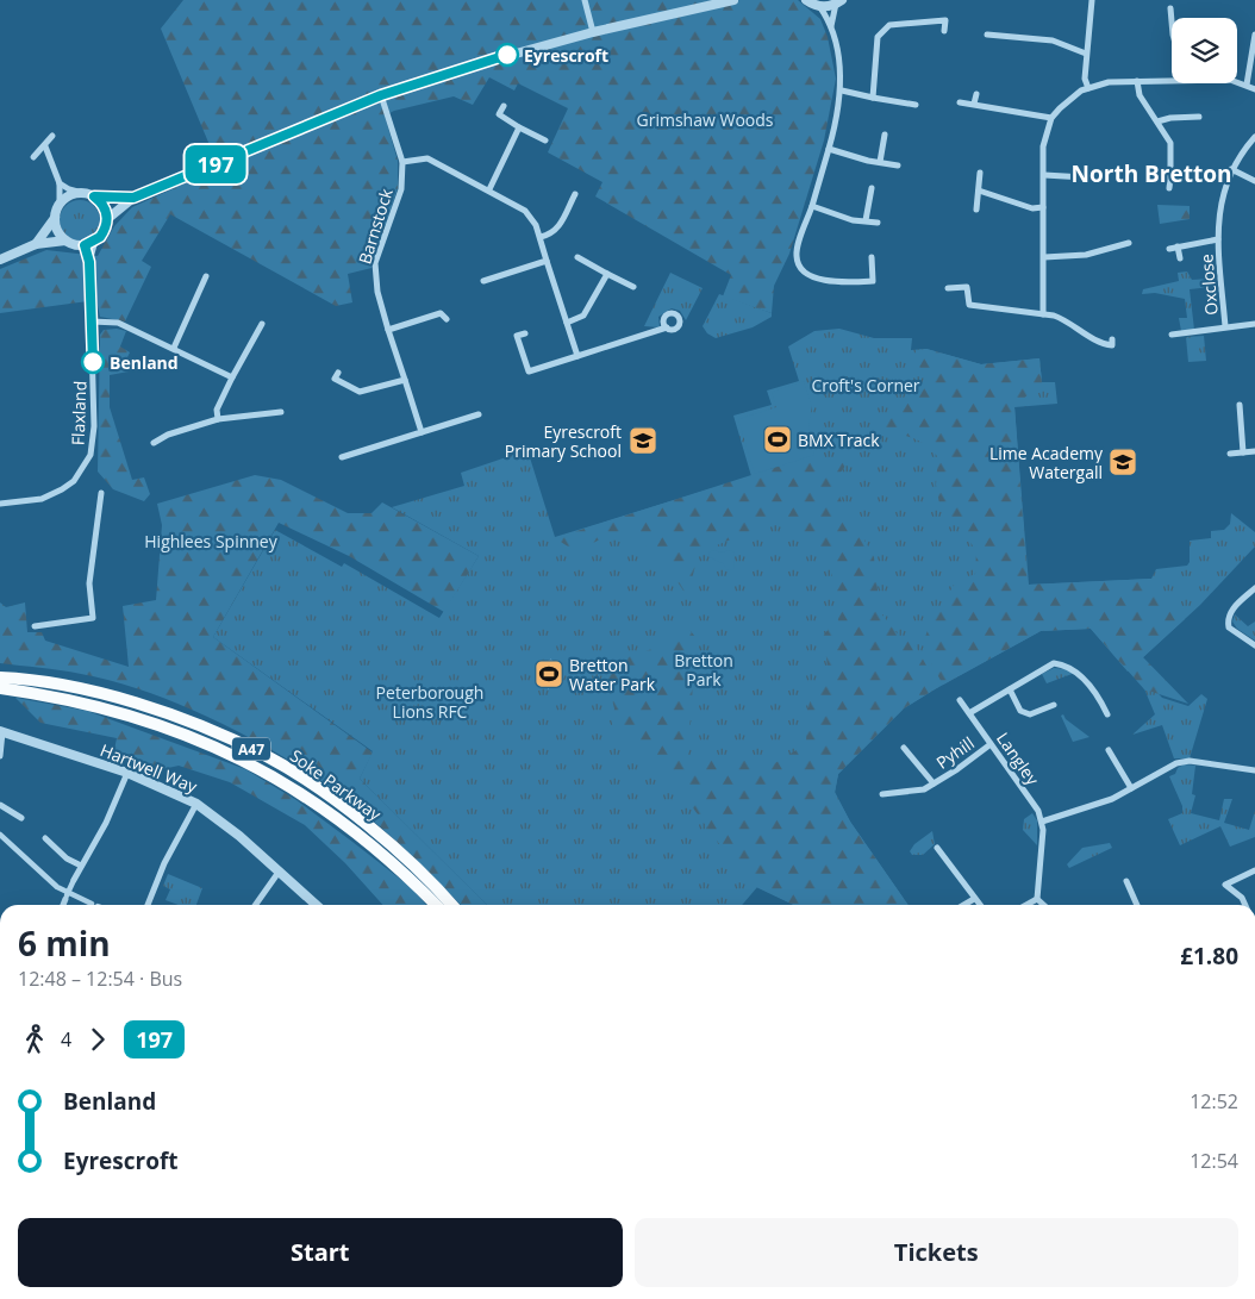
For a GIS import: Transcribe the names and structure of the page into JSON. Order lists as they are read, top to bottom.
{
  "streets": {
    "highway": ["A47", "Soke Parkway"],
    "street": [
      "Barnstock",
      "Oxclose",
      "Flaxland",
      "Pyhill",
      "Langley",
      "Hartwell Way"
    ]
  },
  "crossings": [
    ["Pyhill", "Langley"]
  ],
  "districts": ["North Bretton"],
  "parks": [
    "Grimshaw Woods",
    "Croft's Corner",
    "Highlees Spinney",
    "Bretton Park",
    "Peterborough Lions RFC"
  ],
  "places": {
    "other": ["Eyrescroft", "Benland"],
    "sports": ["BMX Track", "Bretton Water Park"],
    "school or university": ["Eyrescroft Primary School", "Lime Academy Watergall"]
  },
  "lines": ["bus line 197"],
  "page": {
    "on_map": "197",
    "heading": ["6 min", "12:48 – 12:54 · Bus", "£1.80"],
    "legs": ["4", "197"],
    "list": [
      {
        "name": "Benland",
        "value": "12:52"
      },
      {
        "name": "Eyrescroft",
        "value": "12:54"
      }
    ],
    "buttons": ["Start", "Tickets"]
  }
}
